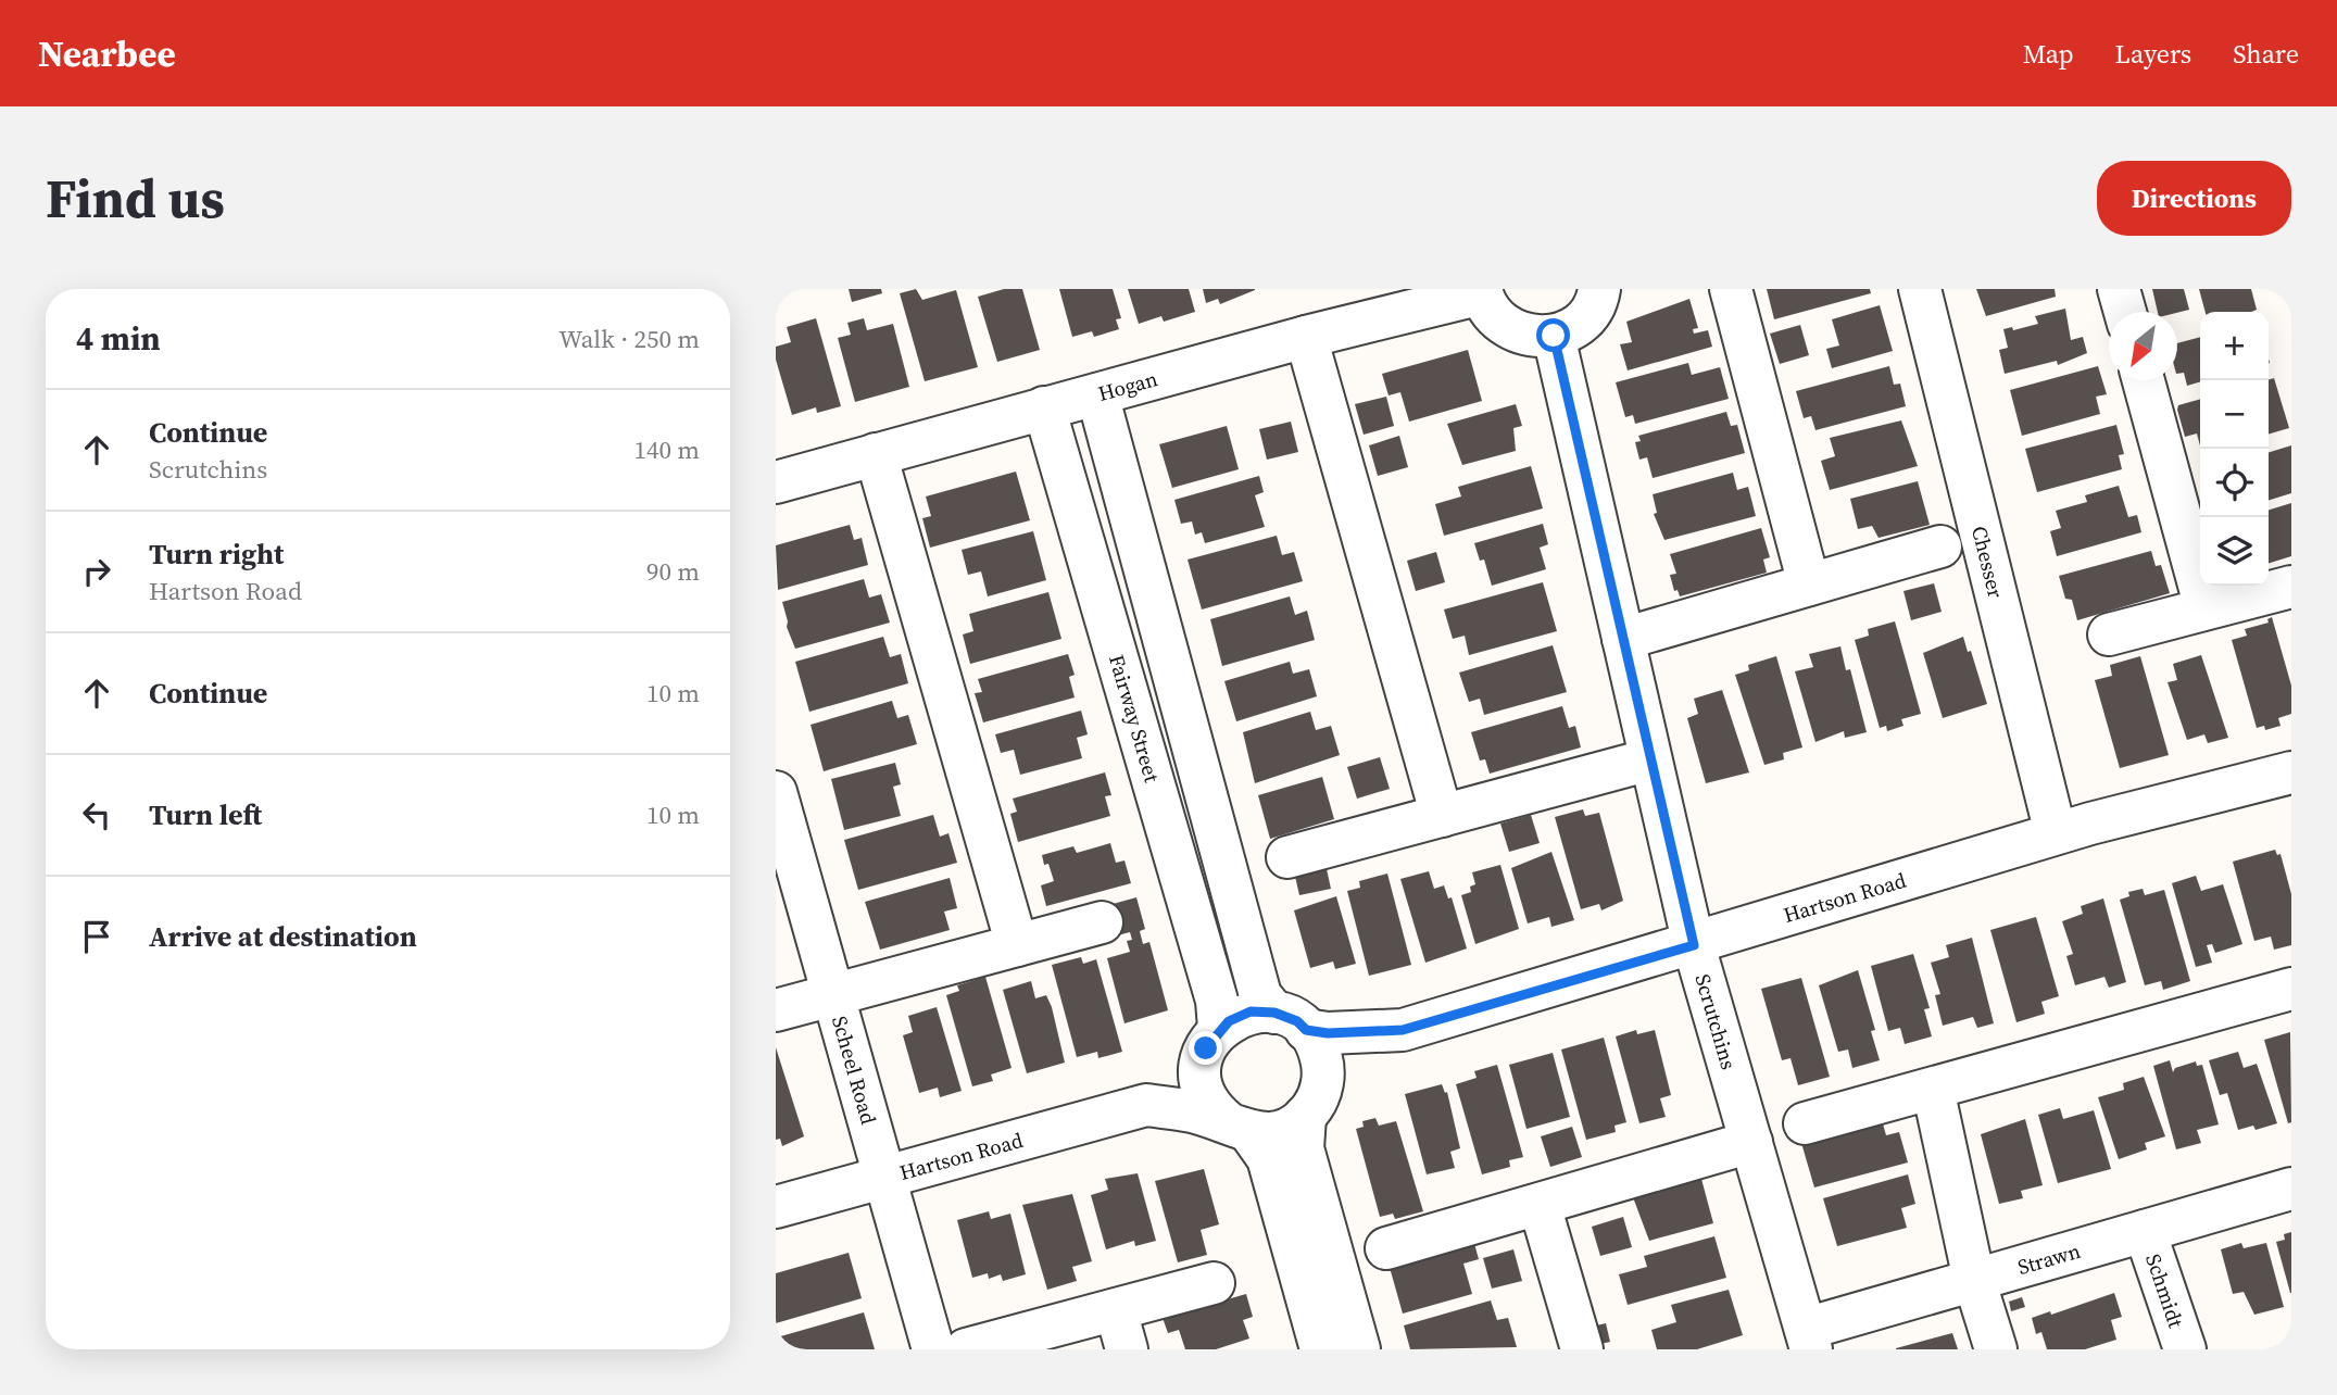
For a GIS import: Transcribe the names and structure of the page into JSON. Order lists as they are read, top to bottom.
{
  "streets": {
    "street": [
      "Hogan",
      "Chesser",
      "Fairway Street",
      "Hartson Road",
      "Scrutchins",
      "Scheel Road",
      "Strawn",
      "Schmidt"
    ]
  },
  "crossings": [
    ["Hogan", "Fairway Street"],
    ["Chesser", "Hartson Road"],
    ["Fairway Street", "Hartson Road"],
    ["Hartson Road", "Scrutchins"],
    ["Hartson Road", "Scheel Road"],
    ["Scrutchins", "Strawn"],
    ["Strawn", "Schmidt"]
  ],
  "north": "bottom left",
  "page": {
    "header": "Nearbee",
    "nav": ["Map", "Layers", "Share"],
    "buttons": "Directions",
    "title": "Find us",
    "heading": ["4 min", "Walk · 250 m"],
    "map_buttons": ["+", "−"],
    "list": [
      ["Continue", "Scrutchins", "140 m"],
      ["Turn right", "Hartson Road", "90 m"],
      ["Continue", "10 m"],
      ["Turn left", "10 m"],
      "Arrive at destination"
    ]
  }
}
